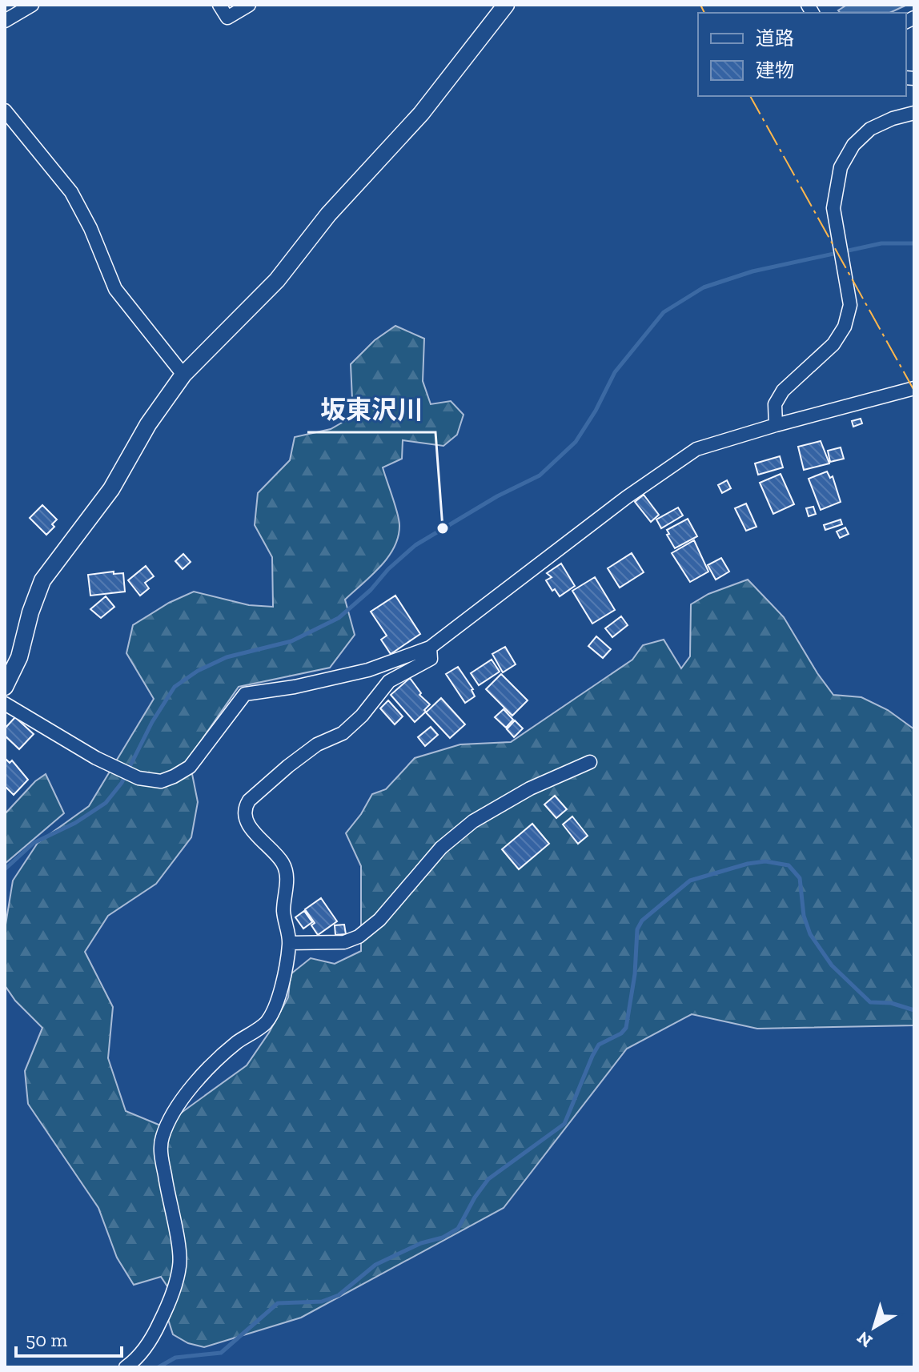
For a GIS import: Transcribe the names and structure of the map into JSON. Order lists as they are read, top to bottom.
{
  "places": ["坂東沢川"],
  "legend": ["道路", "建物"],
  "scale_bar": "50 m",
  "north": "bottom left"
}
